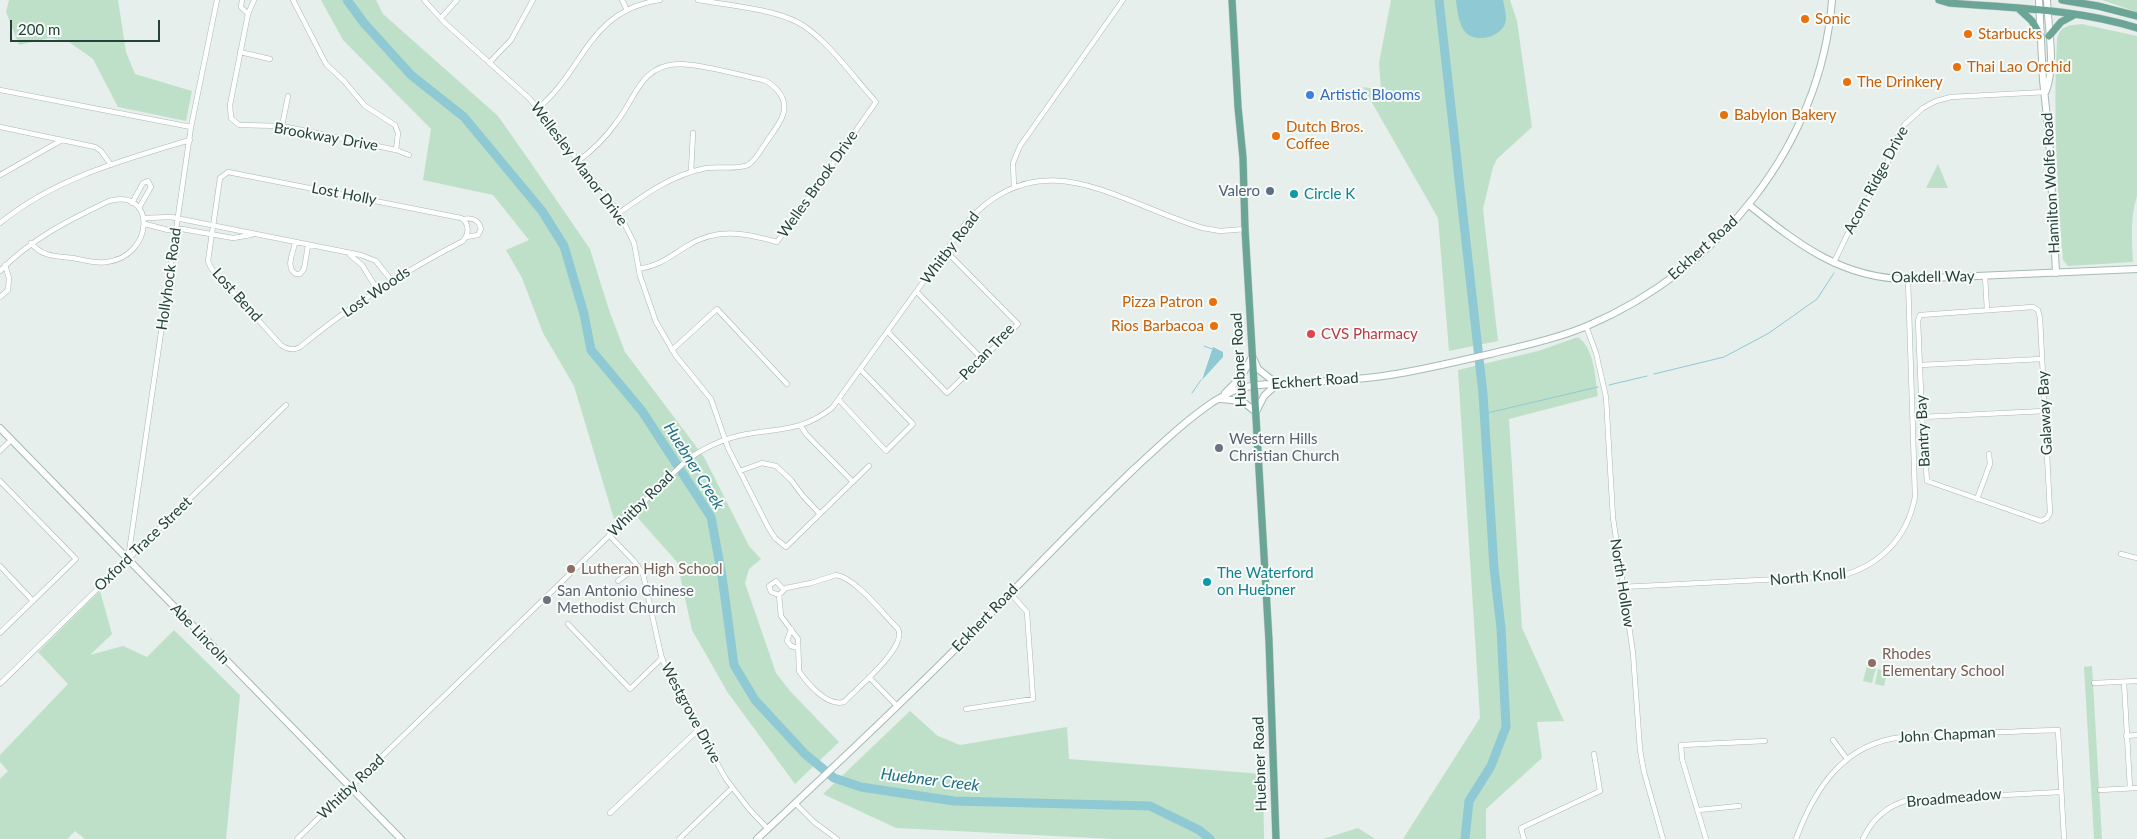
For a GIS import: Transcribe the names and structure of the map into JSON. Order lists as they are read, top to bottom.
{
  "streets": {
    "main road": [
      "Hamilton Wolfe Road",
      "Eckhert Road",
      "Oakdell Way",
      "Huebner Road",
      "Abe Lincoln"
    ],
    "street": [
      "Brookway Drive",
      "Wellesley Manor Drive",
      "Acorn Ridge Drive",
      "Welles Brook Drive",
      "Lost Holly",
      "Whitby Road",
      "Hollyhock Road",
      "Lost Woods",
      "Lost Bend",
      "Pecan Tree",
      "Galaway Bay",
      "Bantry Bay",
      "Oxford Trace Street",
      "North Knoll",
      "North Hollow",
      "Westgrove Drive",
      "John Chapman",
      "Broadmeadow"
    ]
  },
  "crossings": [
    ["Wellesley Manor Drive", "Welles Brook Drive"],
    ["Wellesley Manor Drive", "Whitby Road"],
    ["Acorn Ridge Drive", "Hamilton Wolfe Road"],
    ["Acorn Ridge Drive", "Oakdell Way"],
    ["Hamilton Wolfe Road", "Oakdell Way"],
    ["Lost Holly", "Lost Woods"],
    ["Lost Holly", "Lost Bend"],
    ["Whitby Road", "Pecan Tree"],
    ["Whitby Road", "Huebner Road"],
    ["Whitby Road", "Abe Lincoln"],
    ["Whitby Road", "Westgrove Drive"],
    ["Eckhert Road", "Oakdell Way"],
    ["Eckhert Road", "Huebner Road"],
    ["Eckhert Road", "North Hollow"],
    ["Eckhert Road", "Westgrove Drive"],
    ["Oakdell Way", "North Knoll"],
    ["Hollyhock Road", "Oxford Trace Street"],
    ["Hollyhock Road", "Abe Lincoln"],
    ["Lost Woods", "Lost Bend"],
    ["Galaway Bay", "Bantry Bay"],
    ["Oxford Trace Street", "Abe Lincoln"],
    ["North Knoll", "North Hollow"],
    ["John Chapman", "Broadmeadow"]
  ],
  "water": ["Huebner Creek"],
  "places": [
    "Sonic",
    "Starbucks",
    "Thai Lao Orchid",
    "The Drinkery",
    "Artistic Blooms",
    "Babylon Bakery",
    "Dutch Bros. Coffee",
    "Valero",
    "Circle K",
    "Pizza Patron",
    "Rios Barbacoa",
    "CVS Pharmacy",
    "Western Hills Christian Church",
    "Lutheran High School",
    "The Waterford on Huebner",
    "San Antonio Chinese Methodist Church",
    "Rhodes Elementary School"
  ],
  "scale_bar": "200 m"
}
